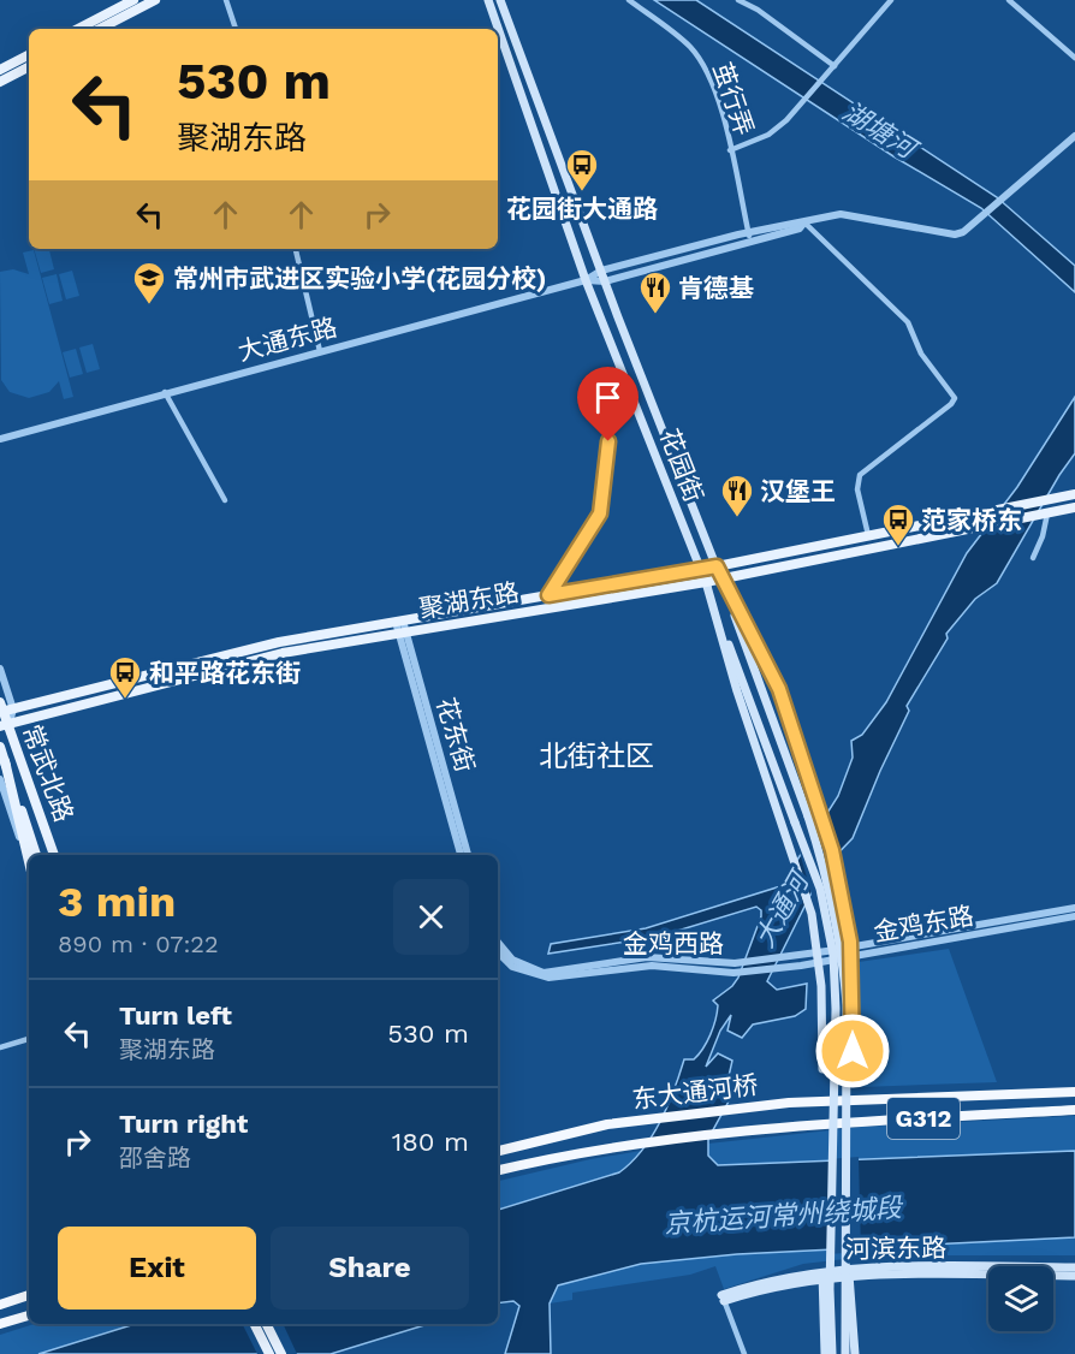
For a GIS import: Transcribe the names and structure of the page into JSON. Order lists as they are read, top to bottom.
{
  "streets": {
    "highway": ["东大通河桥", "G312"],
    "main road": [
      "花园街",
      "聚湖东路",
      "常武北路",
      "河滨东路"
    ],
    "street": [
      "茧行弄",
      "大通东路",
      "花东街",
      "金鸡东路",
      "金鸡西路"
    ]
  },
  "crossings": [
    ["茧行弄", "大通东路"],
    ["大通东路", "花园街"],
    ["花园街", "聚湖东路"],
    ["聚湖东路", "花东街"],
    ["聚湖东路", "常武北路"],
    ["金鸡东路", "金鸡西路"]
  ],
  "districts": ["北街社区"],
  "water": ["湖塘河", "大通河", "京杭运河常州绕城段"],
  "places": {
    "bus stop": ["花园街大通路", "范家桥东", "和平路花东街"],
    "school or university": ["常州市武进区实验小学(花园分校)"],
    "restaurant": ["肯德基", "汉堡王"]
  },
  "page": {
    "turn": ["530 m", "聚湖东路"],
    "heading": ["3 min", "890 m · 07:22"],
    "list": [
      {
        "name": "Turn left",
        "note": "聚湖东路",
        "value": "530 m"
      },
      {
        "name": "Turn right",
        "note": "邵舍路",
        "value": "180 m"
      }
    ],
    "buttons": ["Exit", "Share"]
  }
}
